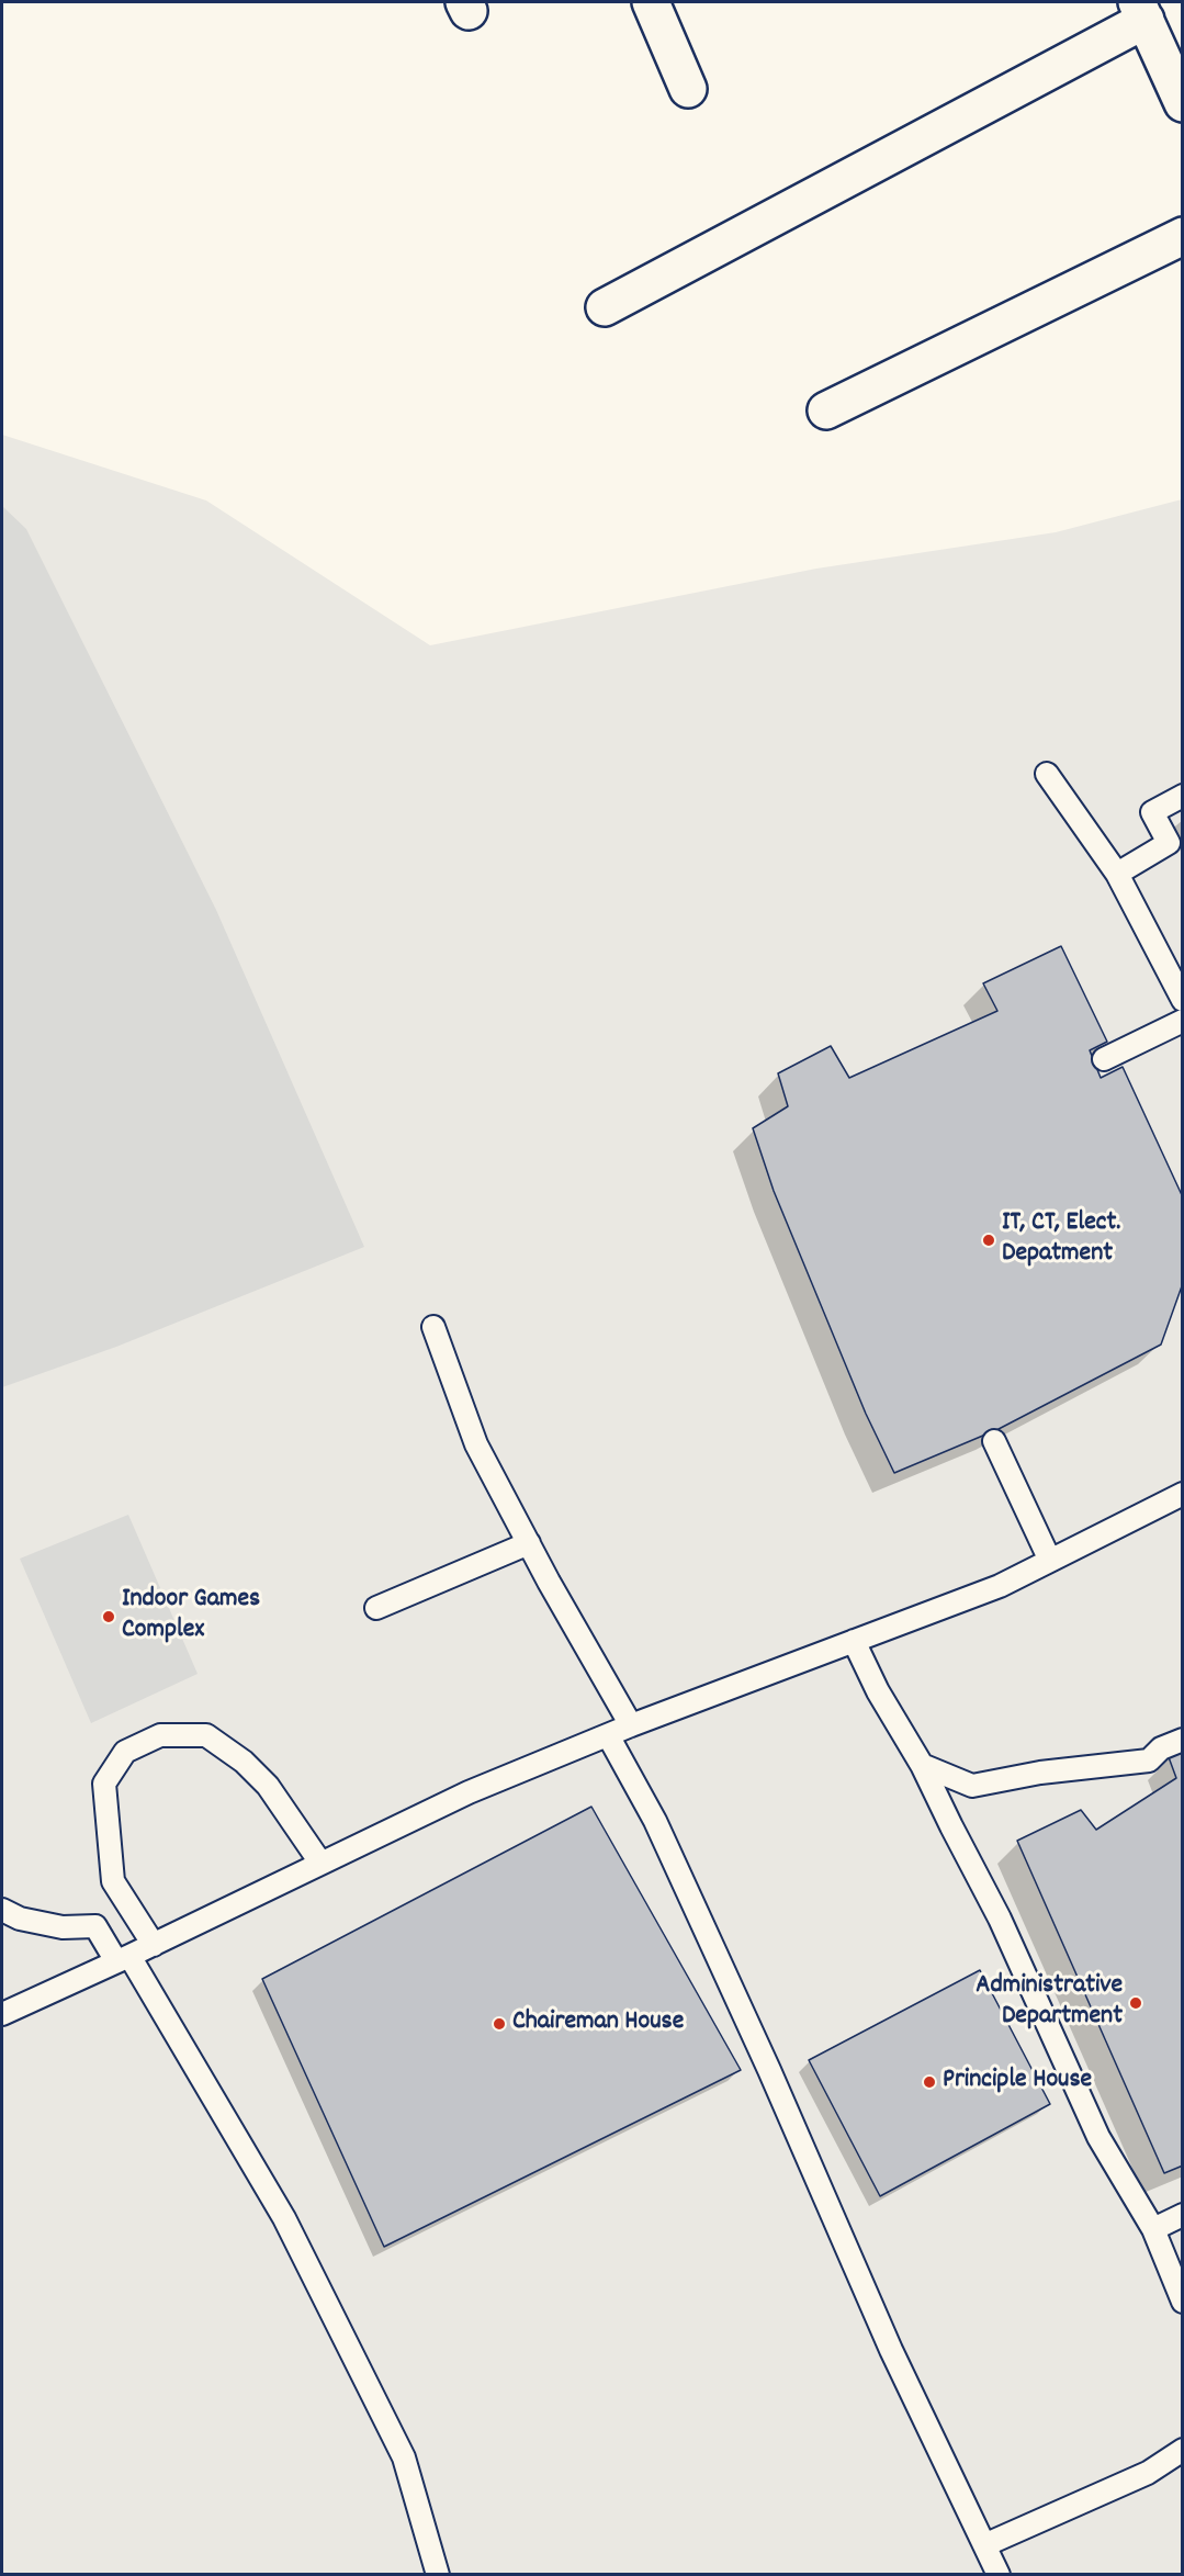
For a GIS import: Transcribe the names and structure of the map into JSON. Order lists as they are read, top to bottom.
{
  "places": [
    "IT, CT, Elect. Depatment",
    "Indoor Games Complex",
    "Administrative Department",
    "Chaireman House",
    "Principle House"
  ]
}
